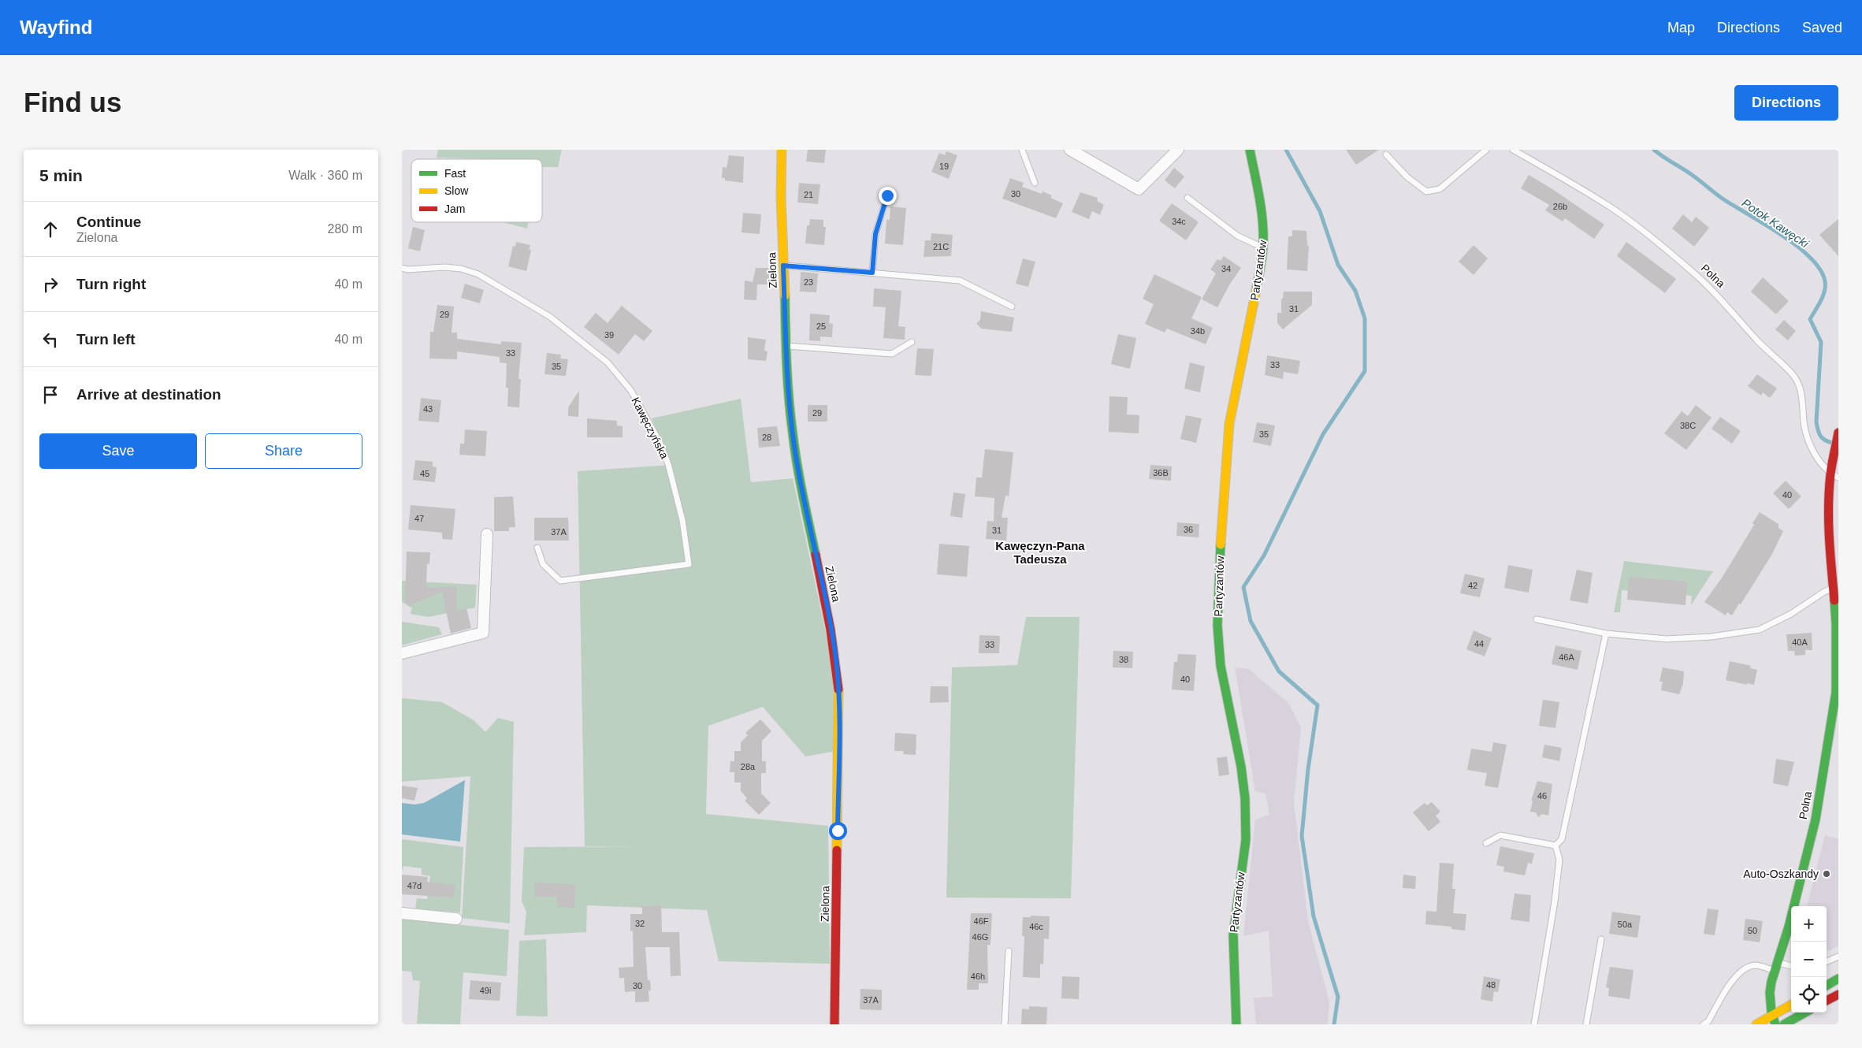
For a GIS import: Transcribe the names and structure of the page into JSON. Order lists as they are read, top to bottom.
{
  "streets": {
    "street": ["Zielona", "Partyzantów", "Polna"],
    "lane": ["Kawęczyńska"]
  },
  "districts": ["Kawęczyn-Pana Tadeusza"],
  "water": ["Potok Kawęcki"],
  "places": ["Auto-Oszkandy"],
  "house_numbers": [
    "19",
    "30",
    "21",
    "26b",
    "34c",
    "21C",
    "34",
    "23",
    "31",
    "29",
    "25",
    "34b",
    "39",
    "33",
    "33",
    "35",
    "43",
    "29",
    "38C",
    "35",
    "28",
    "36B",
    "45",
    "40",
    "47",
    "36",
    "31",
    "37A",
    "42",
    "40A",
    "44",
    "33",
    "46A",
    "38",
    "40",
    "28a",
    "46",
    "47d",
    "46F",
    "32",
    "50a",
    "46c",
    "50",
    "46G",
    "46h",
    "48",
    "30",
    "49i",
    "37A"
  ],
  "legend": ["Fast", "Slow", "Jam"],
  "page": {
    "header": "Wayfind",
    "nav": ["Map", "Directions", "Saved"],
    "buttons": [
      "Directions",
      ["Save", "Share"]
    ],
    "title": "Find us",
    "heading": ["5 min", "Walk · 360 m"],
    "list": [
      ["Continue", "Zielona", "280 m"],
      ["Turn right", "40 m"],
      ["Turn left", "40 m"],
      "Arrive at destination"
    ],
    "map_buttons": ["+", "−"]
  }
}
